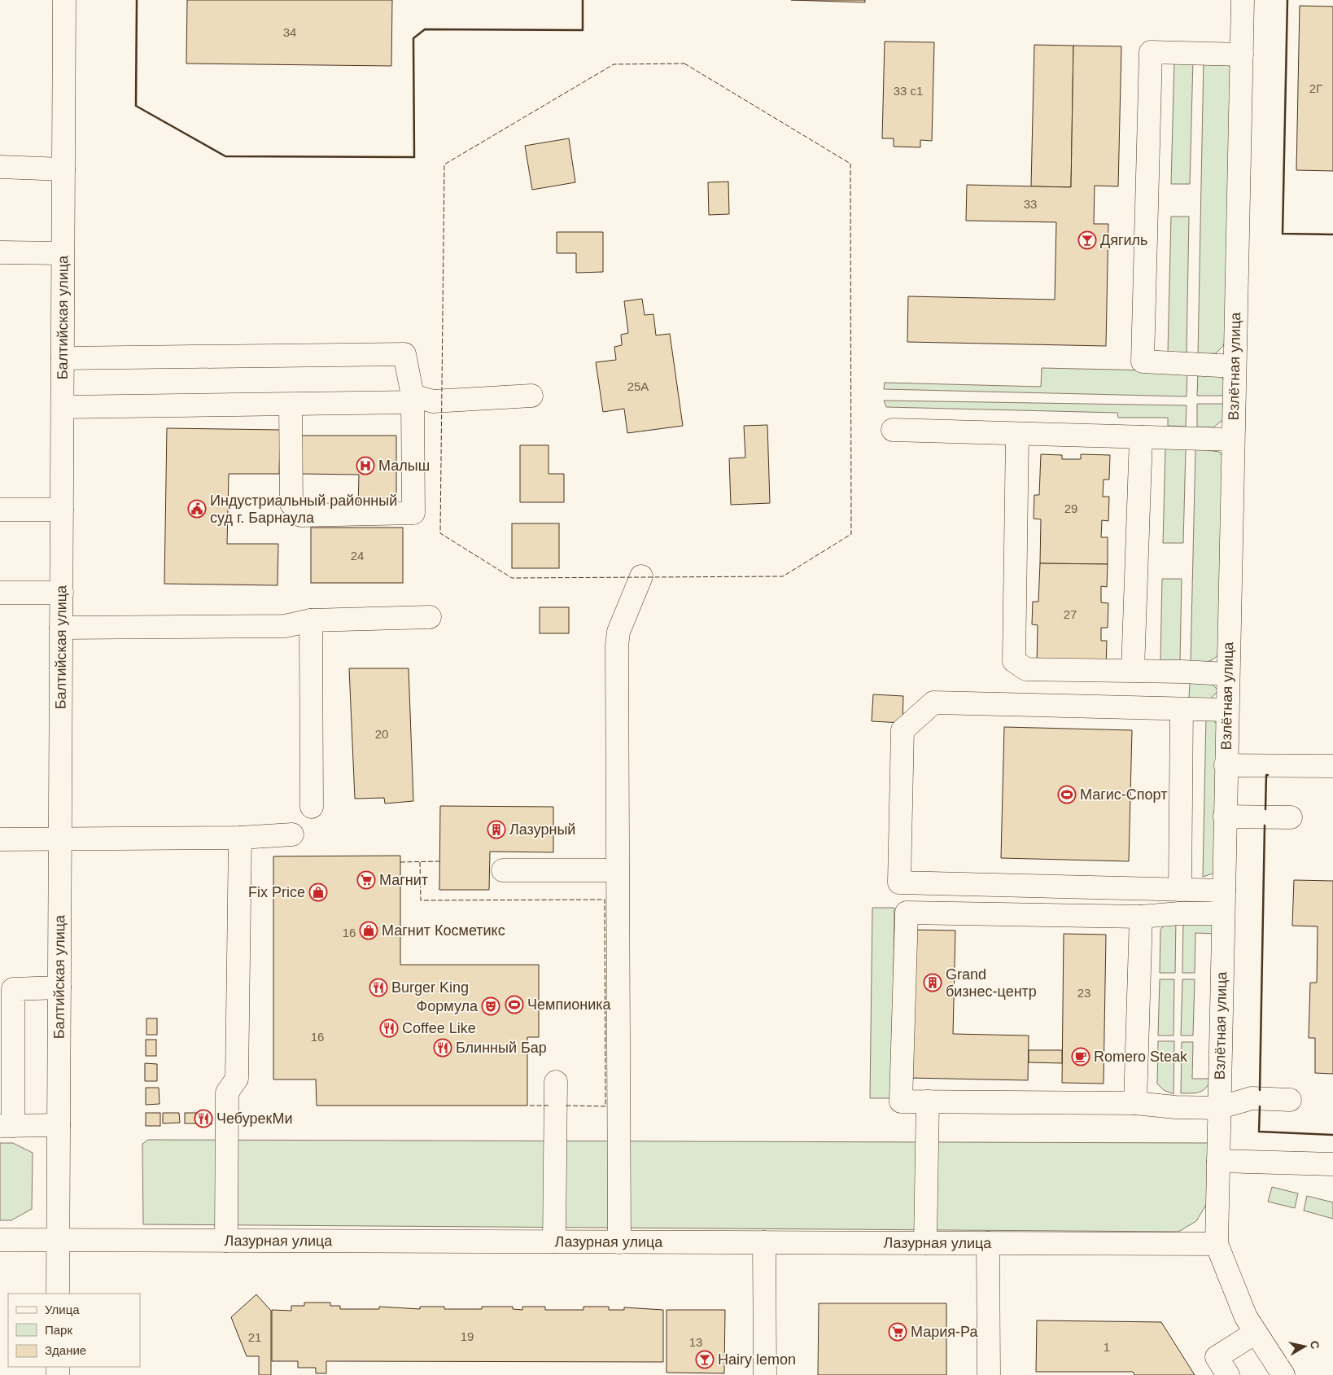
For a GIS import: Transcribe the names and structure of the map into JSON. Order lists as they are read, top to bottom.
{
  "streets": {
    "street": ["Балтийская улица", "Взлётная улица", "Лазурная улица"]
  },
  "crossings": [
    ["Балтийская улица", "Лазурная улица"],
    ["Взлётная улица", "Лазурная улица"]
  ],
  "places": {
    "bar": ["Дягиль", "Hairy lemon"],
    "hospital": ["Малыш"],
    "public building": ["Индустриальный районный суд г. Барнаула"],
    "sports": ["Магис-Спорт", "Чемпионика"],
    "building": ["Лазурный", "Grand бизнес-центр"],
    "supermarket": ["Магнит", "Мария-Ра"],
    "shop": ["Fix Price", "Магнит Косметикс"],
    "restaurant": [
      "Burger King",
      "Coffee Like",
      "Блинный Бар",
      "ЧебурекМи"
    ],
    "theatre": ["Формула"],
    "cafe": ["Romero Steak"]
  },
  "house_numbers": [
    "34",
    "2Г",
    "33 с1",
    "33",
    "25А",
    "29",
    "24",
    "27",
    "20",
    "16",
    "23",
    "16",
    "19",
    "21",
    "13",
    "1"
  ],
  "legend": ["Улица", "Парк", "Здание"],
  "north": "right"
}
